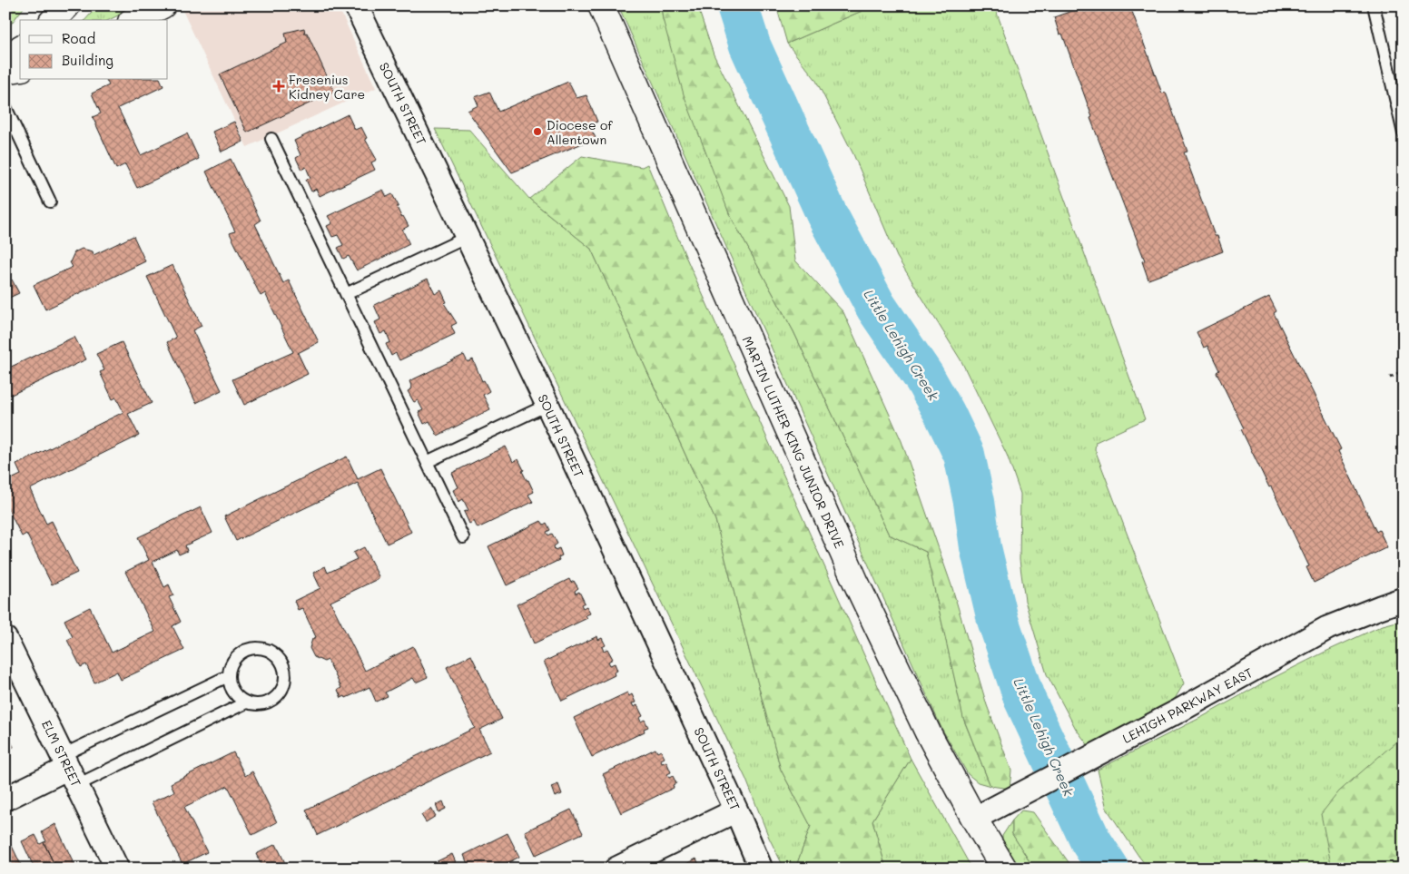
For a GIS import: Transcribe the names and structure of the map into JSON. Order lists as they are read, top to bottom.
{
  "streets": {
    "main road": ["MARTIN LUTHER KING JUNIOR DRIVE"],
    "street": ["SOUTH STREET", "LEHIGH PARKWAY EAST", "ELM STREET"]
  },
  "crossings": [
    ["MARTIN LUTHER KING JUNIOR DRIVE", "LEHIGH PARKWAY EAST"]
  ],
  "water": ["Little Lehigh Creek"],
  "places": {
    "health": ["Fresenius Kidney Care"],
    "other": ["Diocese of Allentown"]
  },
  "legend": ["Road", "Building"]
}
